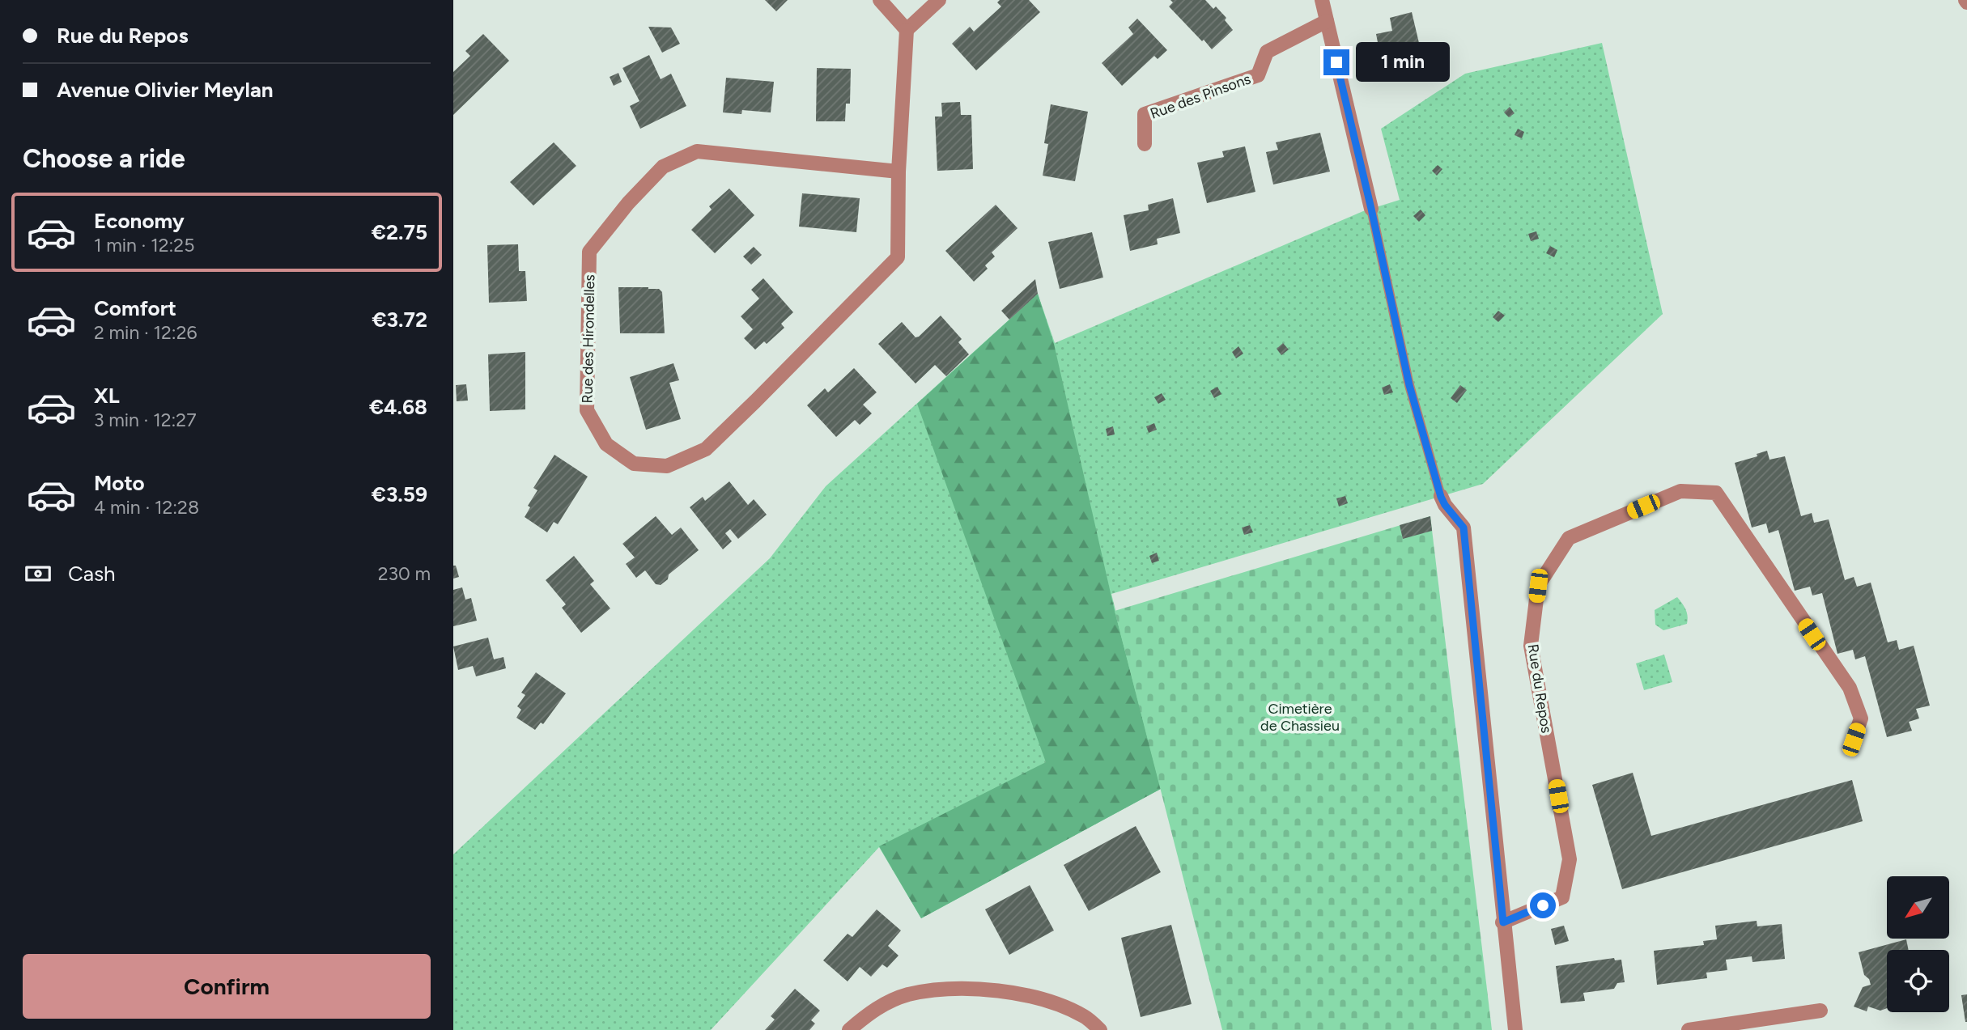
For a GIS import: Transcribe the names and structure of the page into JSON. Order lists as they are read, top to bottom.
{
  "streets": {
    "street": ["Rue des Pinsons", "Rue des Hirondelles", "Rue du Repos"]
  },
  "parks": ["Cimetière de Chassieu"],
  "north": "bottom left",
  "page": {
    "banner": ["Rue du Repos", "Avenue Olivier Meylan"],
    "bubble": "1 min",
    "heading": "Choose a ride",
    "list": [
      {
        "name": "Economy",
        "note": "1 min · 12:25",
        "value": "€2.75"
      },
      {
        "name": "Comfort",
        "note": "2 min · 12:26",
        "value": "€3.72"
      },
      {
        "name": "XL",
        "note": "3 min · 12:27",
        "value": "€4.68"
      },
      {
        "name": "Moto",
        "note": "4 min · 12:28",
        "value": "€3.59"
      }
    ],
    "pay": ["Cash", "230 m"],
    "buttons": "Confirm"
  }
}
